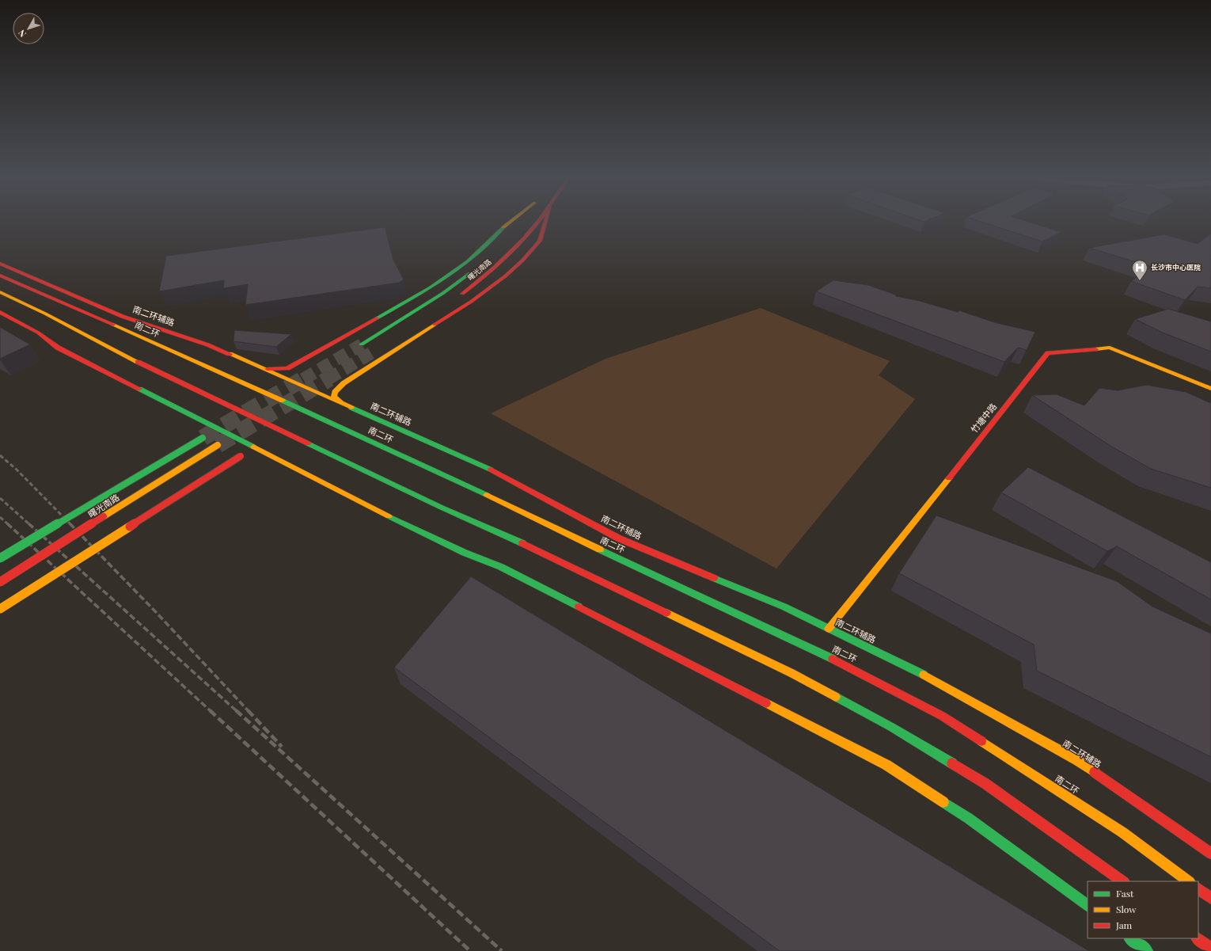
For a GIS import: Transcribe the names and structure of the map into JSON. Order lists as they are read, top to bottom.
{
  "streets": {
    "main road": [
      "曙光南路",
      "南二环辅路",
      "南二环",
      "竹塘中路"
    ]
  },
  "crossings": [
    ["南二环辅路", "竹塘中路"]
  ],
  "places": {
    "hospital": ["长沙市中心医院"]
  },
  "legend": ["Fast", "Slow", "Jam"],
  "north": "bottom left"
}
